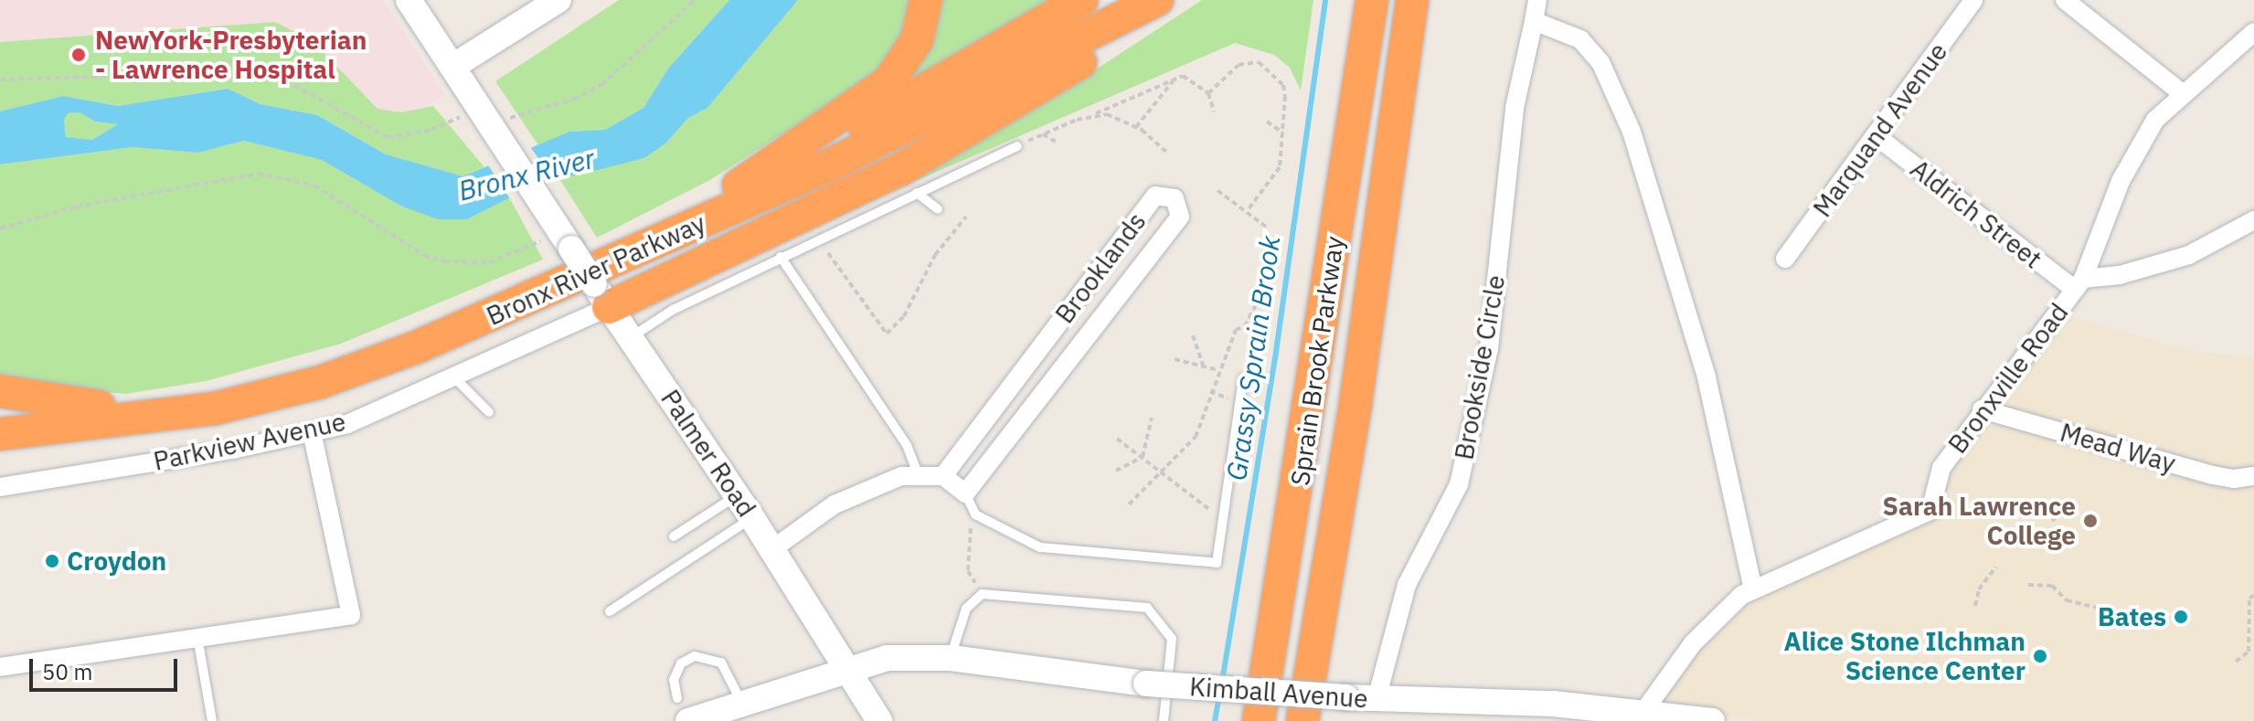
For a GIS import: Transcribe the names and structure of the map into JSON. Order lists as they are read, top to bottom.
{
  "streets": {
    "highway": ["Bronx River Parkway", "Sprain Brook Parkway"],
    "street": [
      "Marquand Avenue",
      "Aldrich Street",
      "Brooklands",
      "Brookside Circle",
      "Bronxville Road",
      "Parkview Avenue",
      "Mead Way",
      "Palmer Road",
      "Kimball Avenue"
    ]
  },
  "crossings": [
    ["Marquand Avenue", "Aldrich Street"],
    ["Aldrich Street", "Bronxville Road"],
    ["Brookside Circle", "Kimball Avenue"],
    ["Bronxville Road", "Mead Way"],
    ["Bronxville Road", "Kimball Avenue"],
    ["Parkview Avenue", "Palmer Road"],
    ["Palmer Road", "Kimball Avenue"]
  ],
  "water": ["Bronx River", "Grassy Sprain Brook"],
  "places": [
    "NewYork-Presbyterian - Lawrence Hospital",
    "Sarah Lawrence College",
    "Croydon",
    "Bates",
    "Alice Stone Ilchman Science Center"
  ],
  "scale_bar": "50 m"
}
